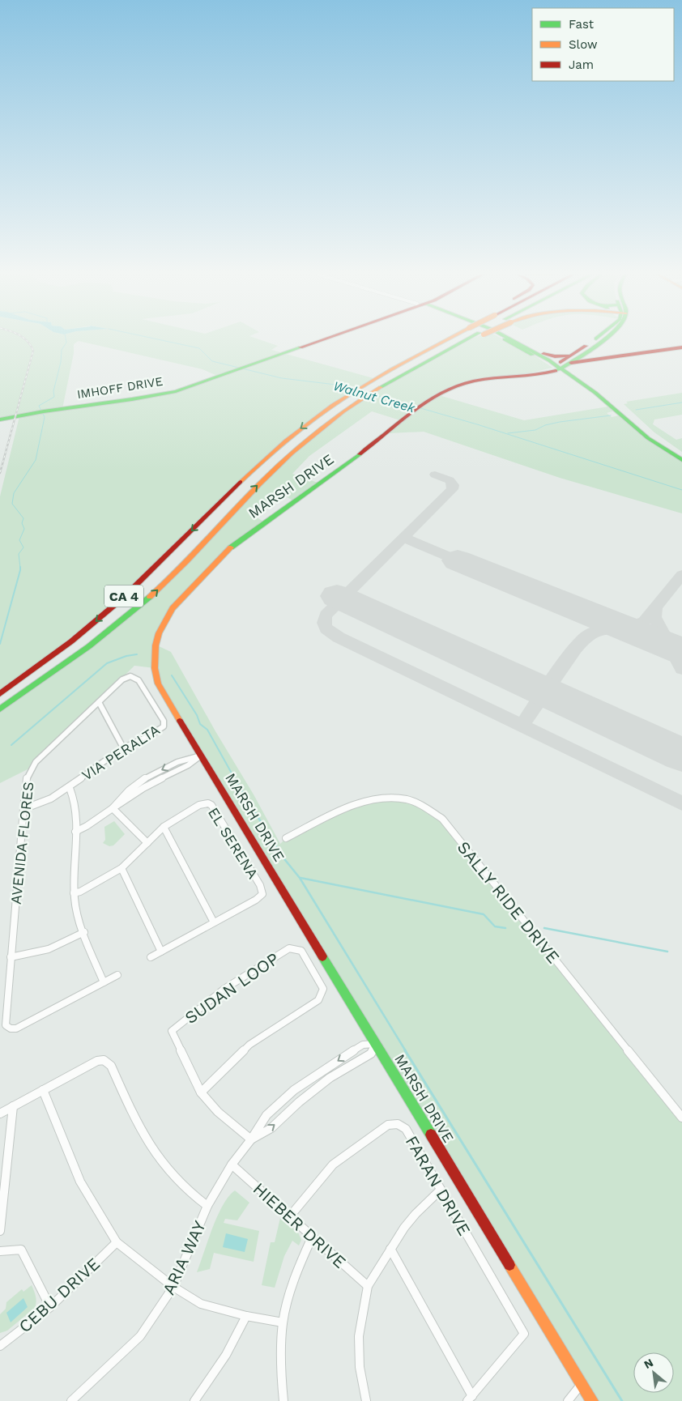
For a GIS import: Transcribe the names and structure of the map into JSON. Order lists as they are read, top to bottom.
{
  "streets": {
    "main road": ["IMHOFF DRIVE", "MARSH DRIVE", "CA 4"],
    "street": [
      "VIA PERALTA",
      "AVENIDA FLORES",
      "EL SERENA",
      "SALLY RIDE DRIVE",
      "SUDAN LOOP",
      "FARAN DRIVE",
      "HIEBER DRIVE",
      "ARIA WAY",
      "CEBU DRIVE"
    ]
  },
  "crossings": [
    ["MARSH DRIVE", "ARIA WAY"],
    ["VIA PERALTA", "AVENIDA FLORES"],
    ["SUDAN LOOP", "ARIA WAY"],
    ["FARAN DRIVE", "HIEBER DRIVE"],
    ["HIEBER DRIVE", "ARIA WAY"]
  ],
  "water": ["Walnut Creek"],
  "legend": ["Fast", "Slow", "Jam"],
  "north": "top left"
}
